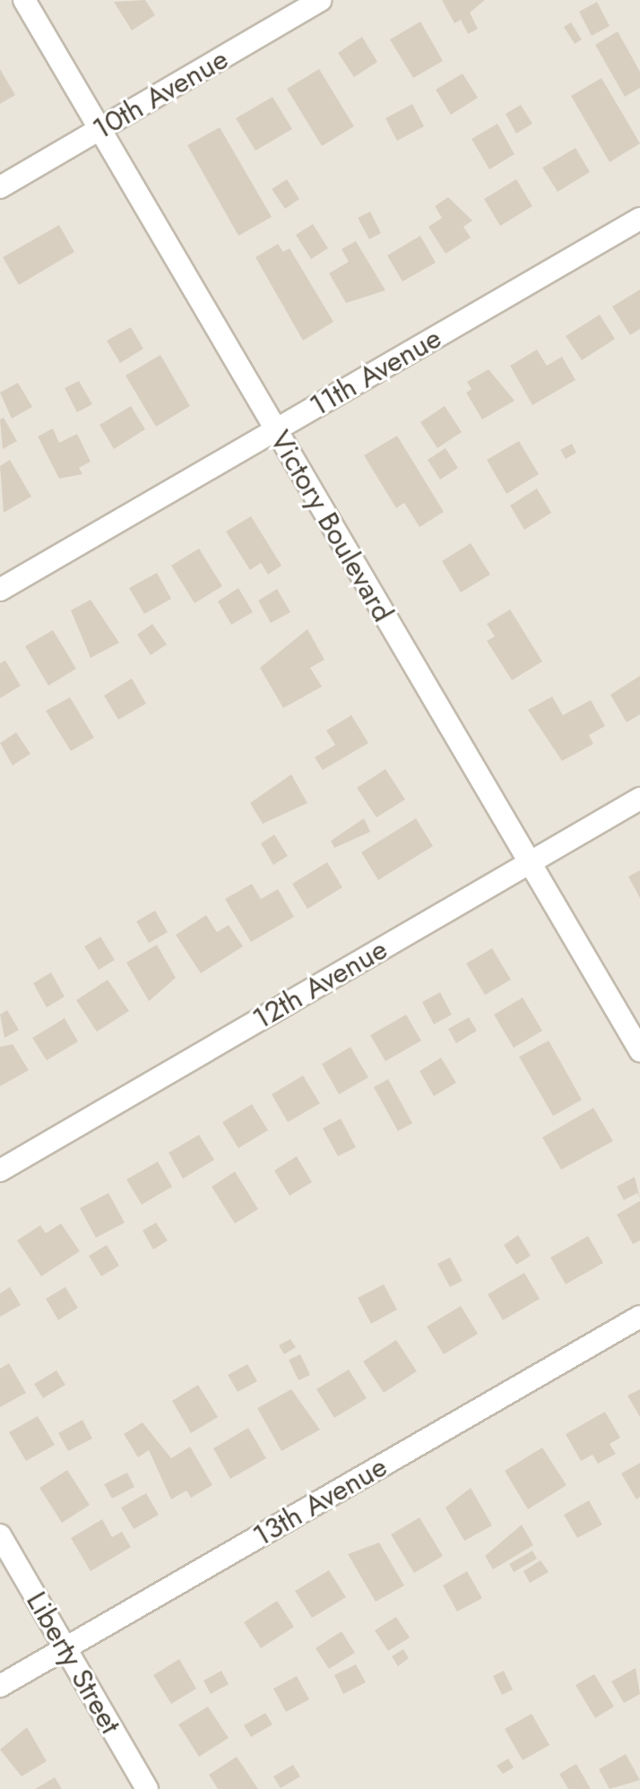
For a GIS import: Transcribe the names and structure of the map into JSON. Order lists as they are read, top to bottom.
{
  "streets": {
    "street": [
      "10th Avenue",
      "11th Avenue",
      "Victory Boulevard",
      "12th Avenue",
      "13th Avenue",
      "Liberty Street"
    ]
  },
  "crossings": [
    ["10th Avenue", "Victory Boulevard"],
    ["11th Avenue", "Victory Boulevard"],
    ["Victory Boulevard", "12th Avenue"],
    ["13th Avenue", "Liberty Street"]
  ]
}
